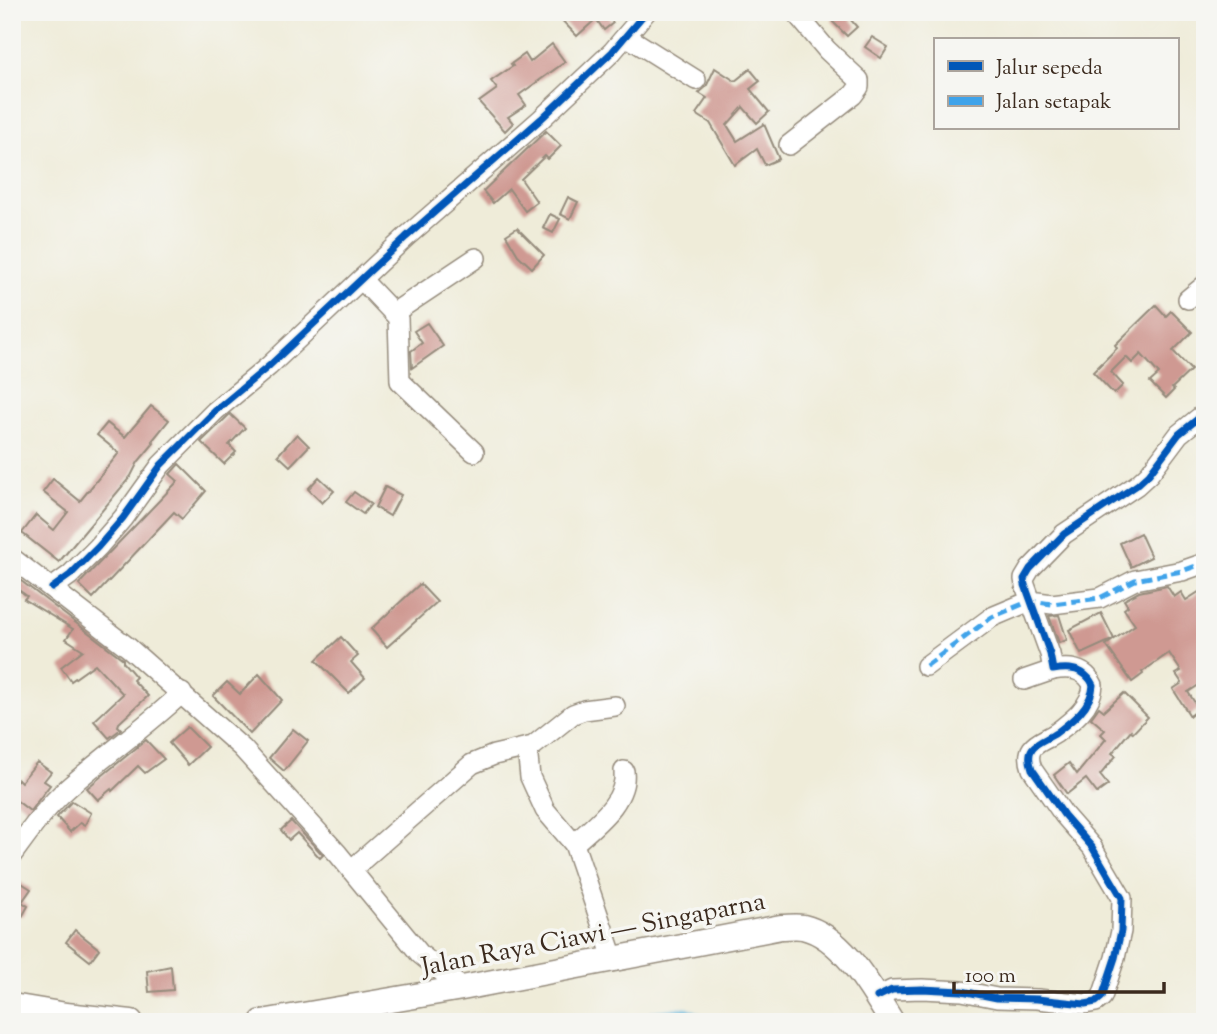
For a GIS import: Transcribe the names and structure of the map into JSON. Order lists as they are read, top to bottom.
{
  "streets": {
    "main road": ["Jalan Raya Ciawi — Singaparna"]
  },
  "legend": ["Jalur sepeda", "Jalan setapak"],
  "scale_bar": "100 m"
}
